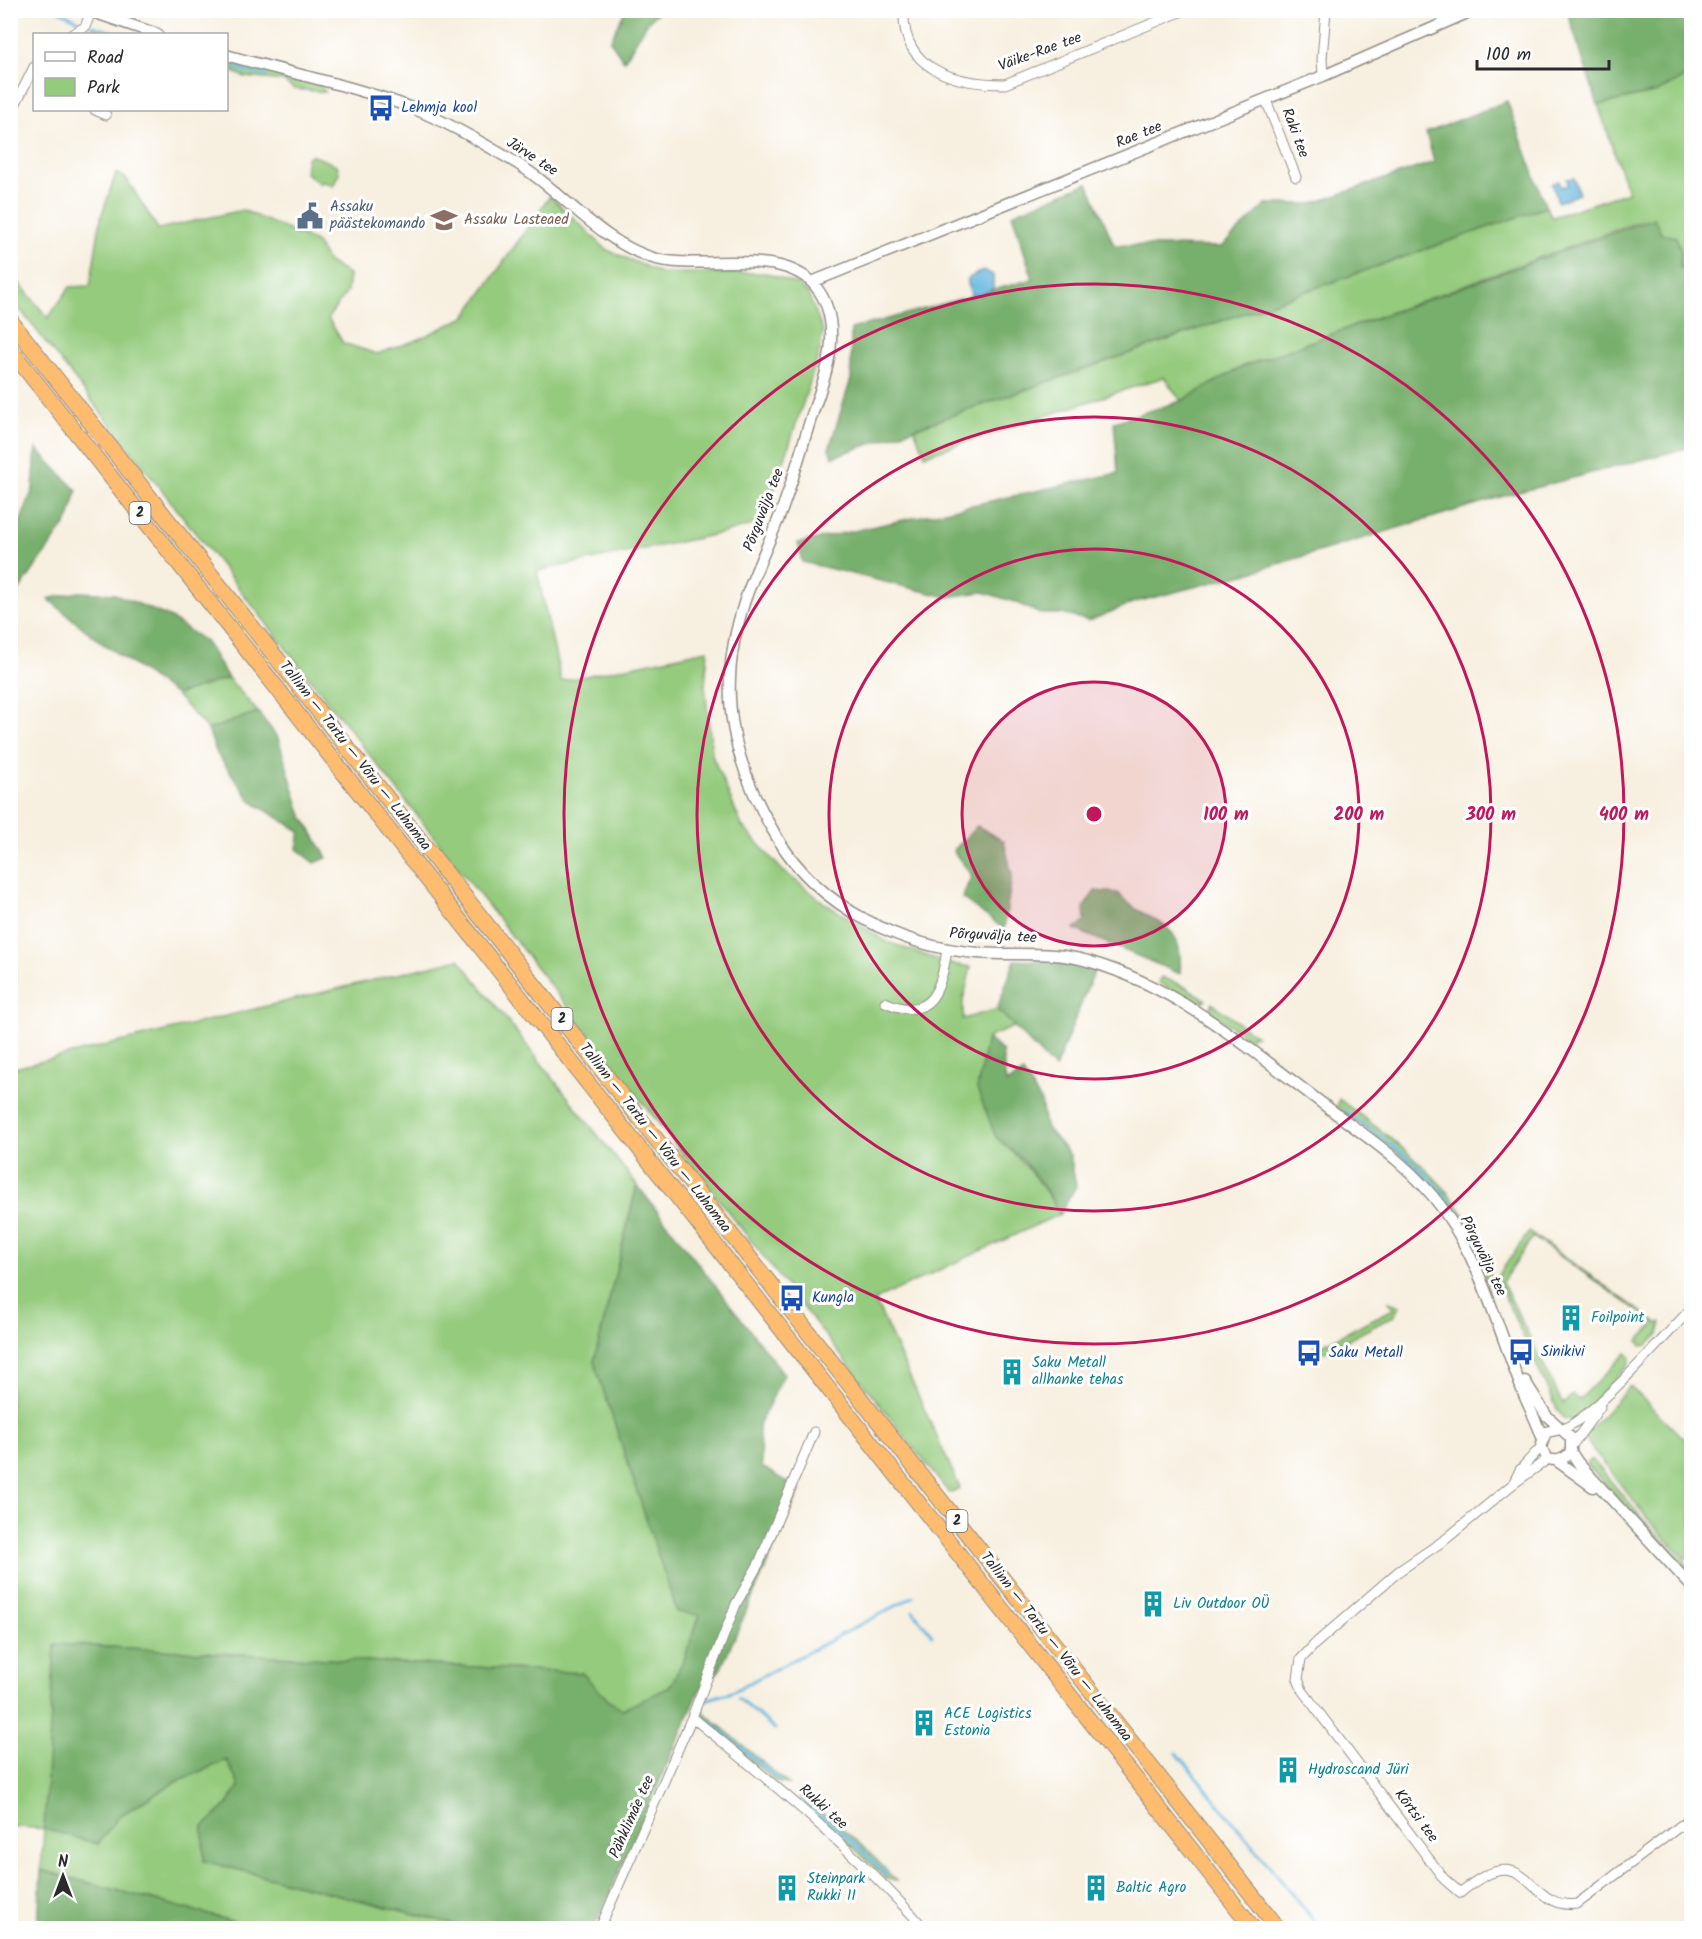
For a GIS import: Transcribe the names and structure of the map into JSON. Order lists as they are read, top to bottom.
{
  "streets": {
    "highway": ["2", "Tallinn — Tartu — Võru — Luhamaa"],
    "street": [
      "Väike-Rae tee",
      "Raki tee",
      "Rae tee",
      "Järve tee",
      "Põrguvälja tee",
      "Rukki tee",
      "Kõrtsi tee",
      "Pähklimäe tee"
    ]
  },
  "crossings": [
    ["Raki tee", "Rae tee"],
    ["Rae tee", "Järve tee"],
    ["Rae tee", "Põrguvälja tee"],
    ["Järve tee", "Põrguvälja tee"],
    ["Põrguvälja tee", "Kõrtsi tee"],
    ["Rukki tee", "Pähklimäe tee"]
  ],
  "places": {
    "bus stop": [
      "Lehmja kool",
      "Kungla",
      "Sinikivi",
      "Saku Metall"
    ],
    "public building": ["Assaku päästekomando"],
    "school or university": ["Assaku Lasteaed"],
    "building": [
      "Foilpoint",
      "Saku Metall allhanke tehas",
      "Liv Outdoor OÜ",
      "ACE Logistics Estonia",
      "Hydroscand Jüri",
      "Steinpark Rukki 11",
      "Baltic Agro"
    ]
  },
  "legend": ["Road", "Park"],
  "scale_bar": "100 m",
  "north": "top",
  "rings": [
    "100 m",
    "200 m",
    "300 m",
    "400 m"
  ]
}
